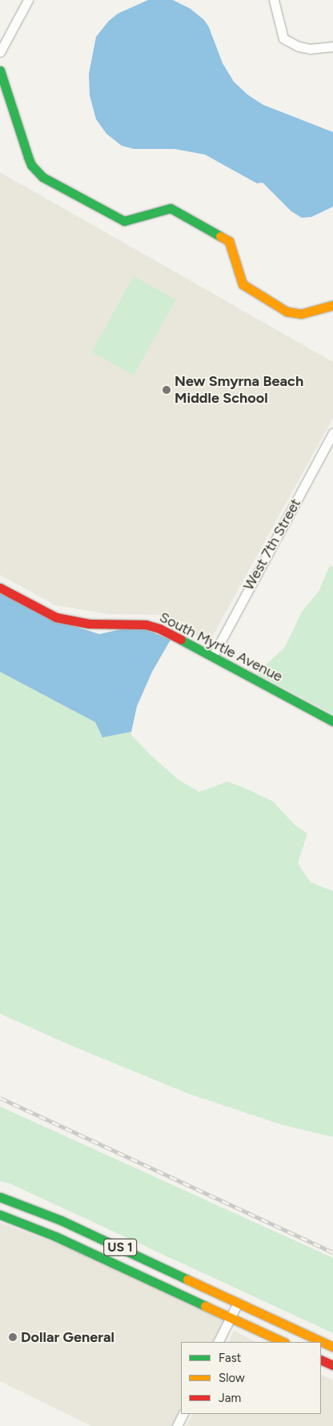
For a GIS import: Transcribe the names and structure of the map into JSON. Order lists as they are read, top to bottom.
{
  "streets": {
    "street": ["West 7th Street", "South Myrtle Avenue", "US 1"]
  },
  "crossings": [
    ["West 7th Street", "South Myrtle Avenue"]
  ],
  "places": ["New Smyrna Beach Middle School", "Dollar General"],
  "legend": ["Fast", "Slow", "Jam"]
}
